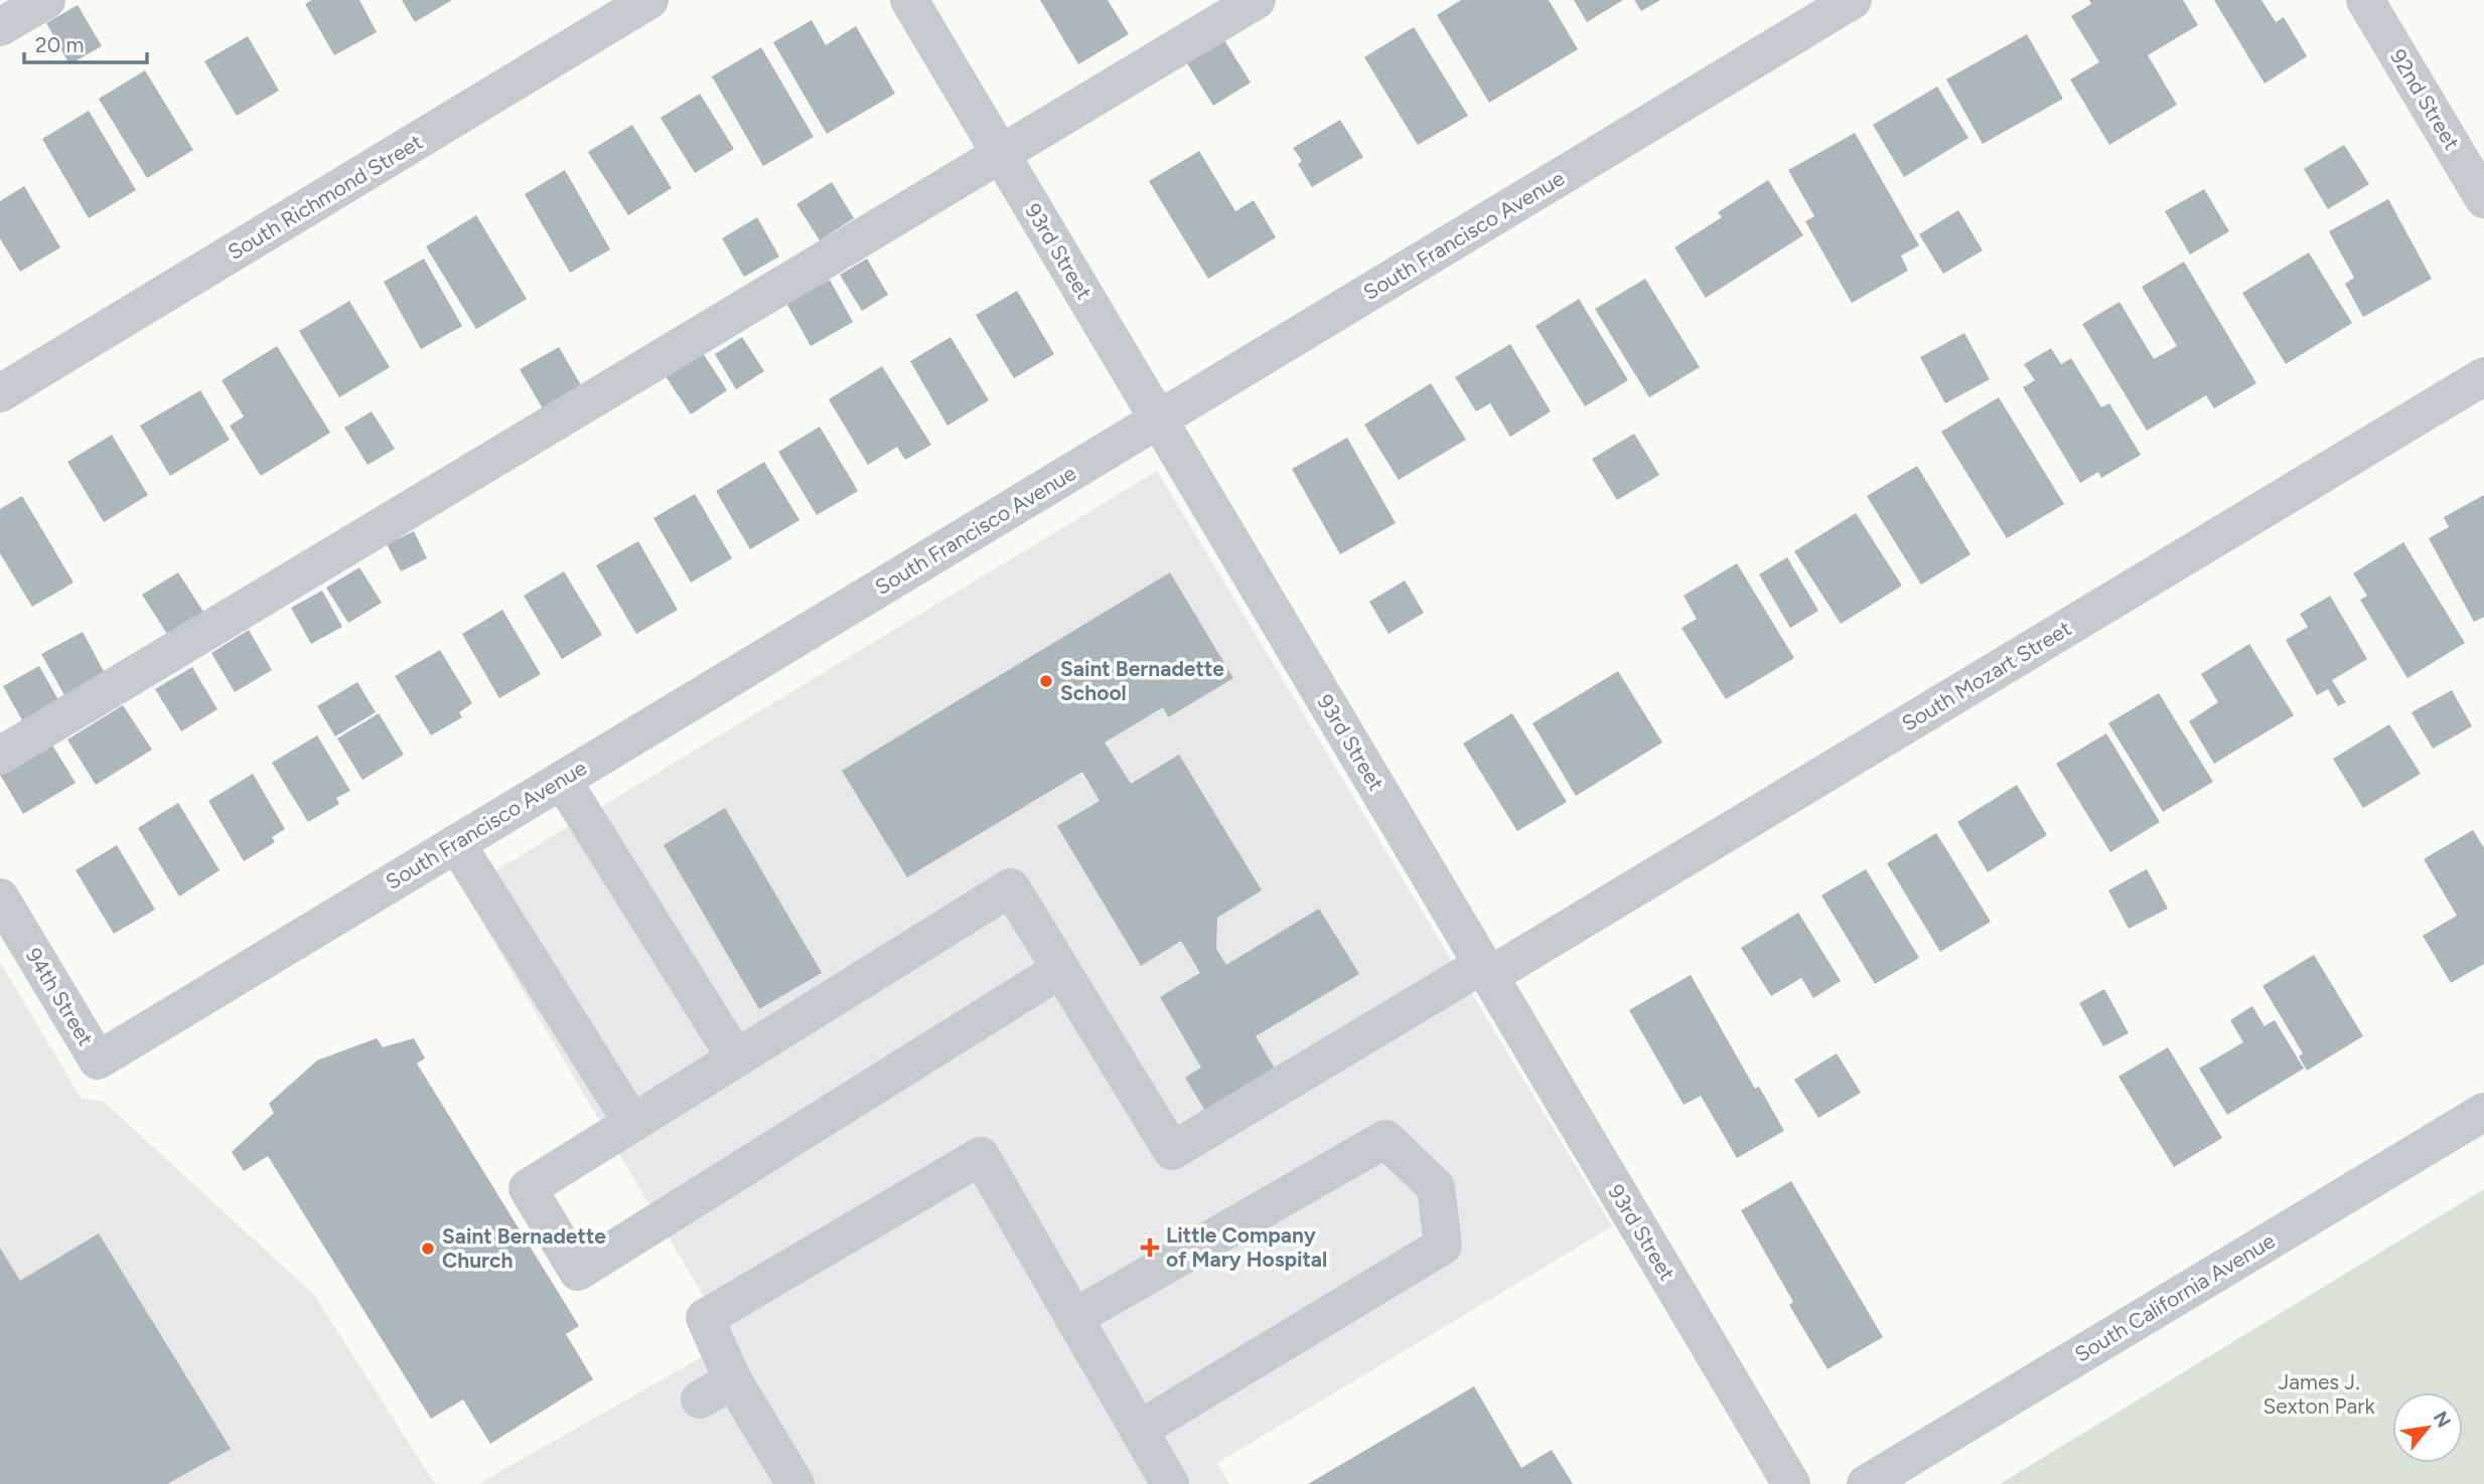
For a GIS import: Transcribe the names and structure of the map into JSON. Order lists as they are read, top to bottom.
{
  "streets": {
    "street": [
      "92nd Street",
      "South Richmond Street",
      "South Francisco Avenue",
      "93rd Street",
      "South Mozart Street",
      "94th Street",
      "South California Avenue"
    ]
  },
  "crossings": [
    ["South Francisco Avenue", "93rd Street"],
    ["South Francisco Avenue", "94th Street"],
    ["93rd Street", "South Mozart Street"]
  ],
  "parks": ["James J. Sexton Park"],
  "places": {
    "other": ["Saint Bernadette School", "Saint Bernadette Church"],
    "health": ["Little Company of Mary Hospital"]
  },
  "scale_bar": "20 m",
  "north": "top right"
}
